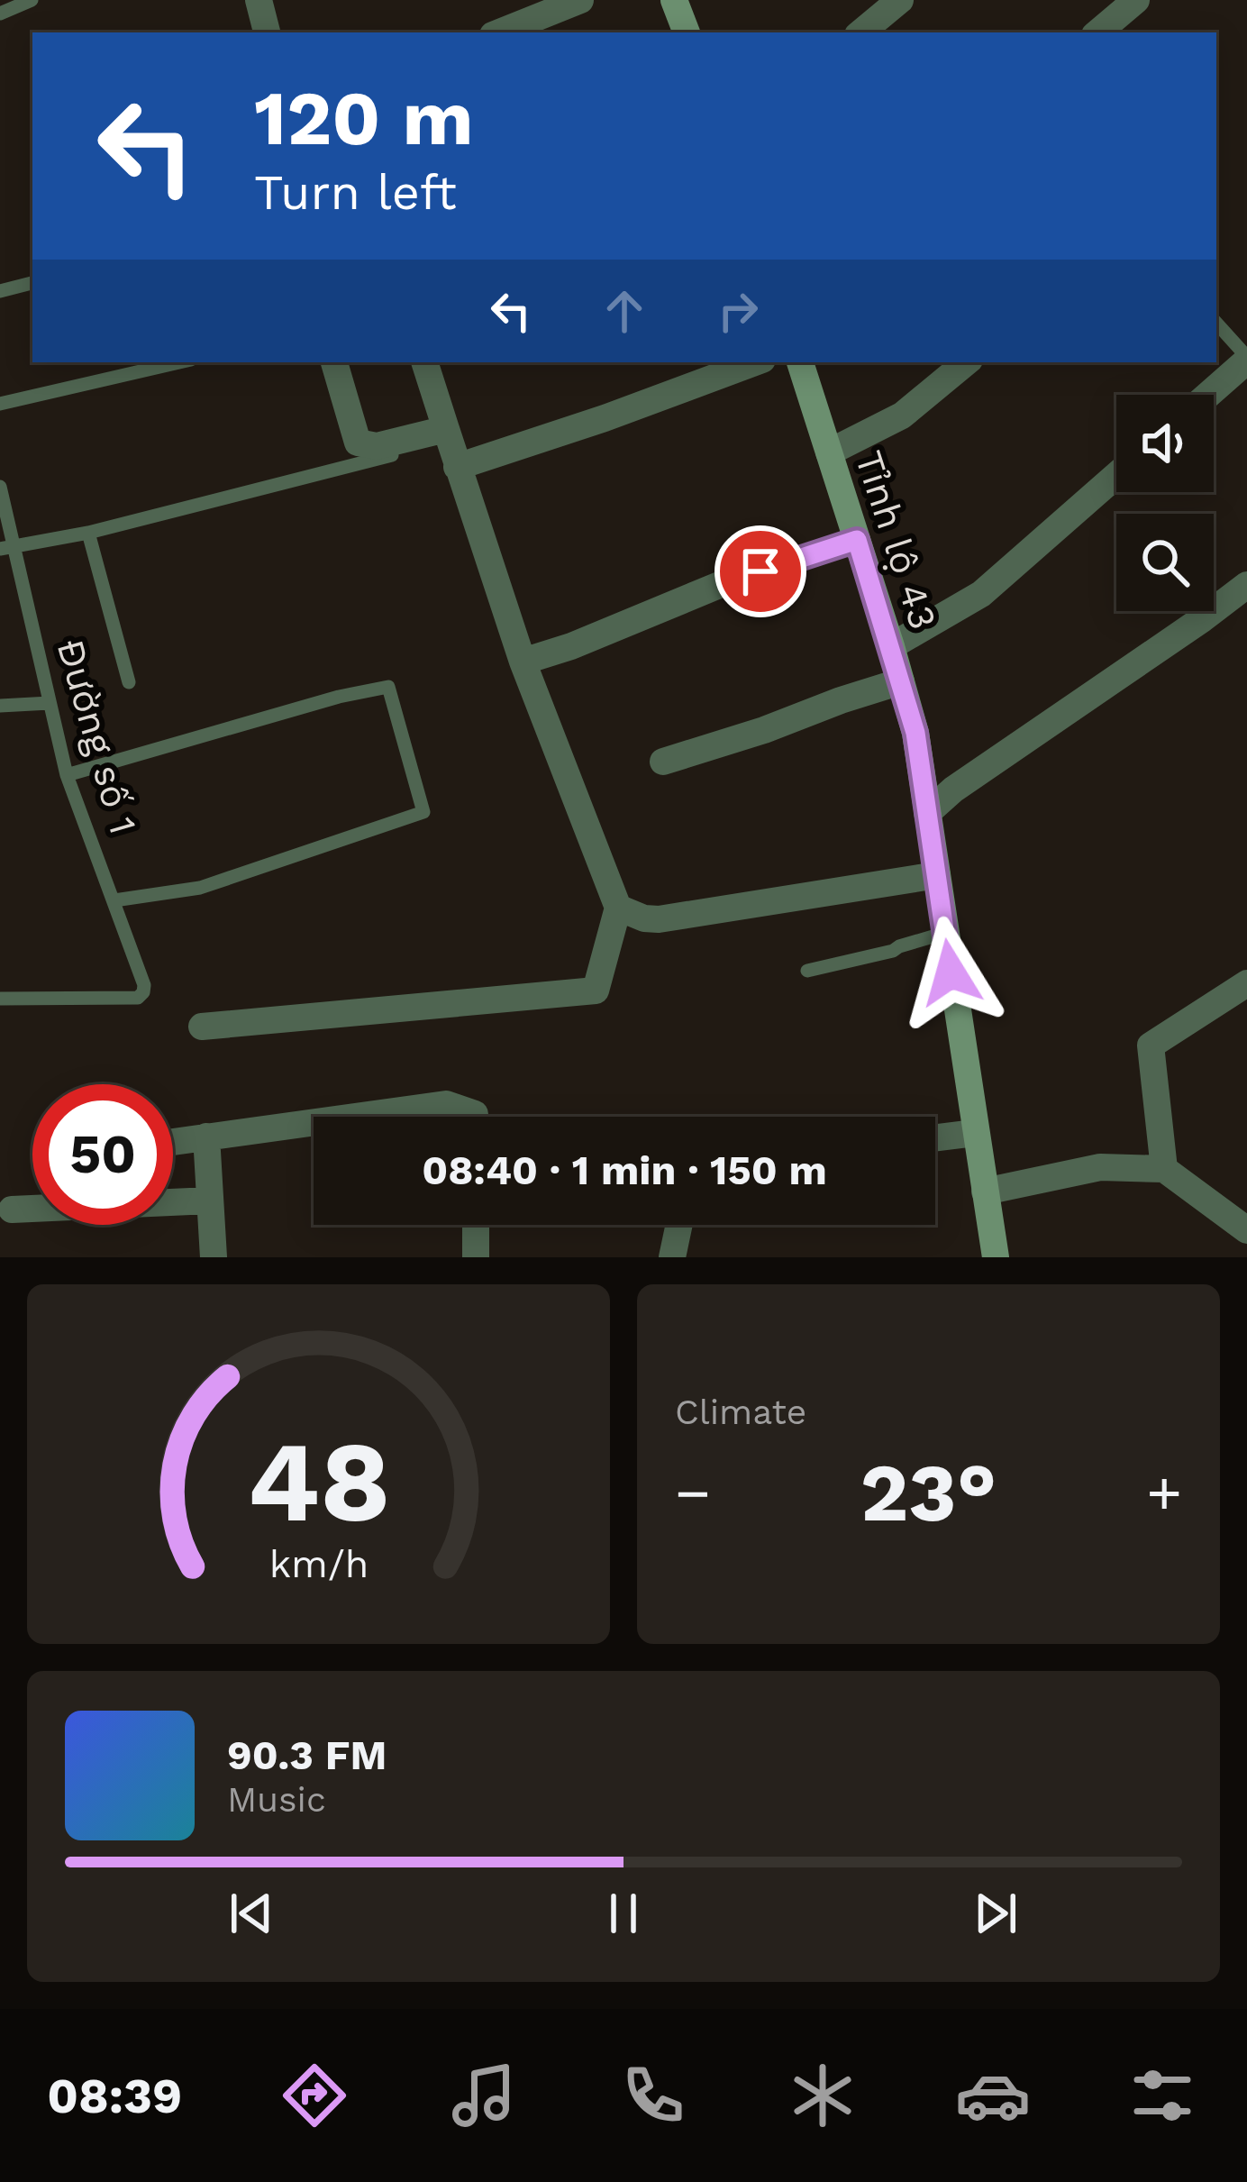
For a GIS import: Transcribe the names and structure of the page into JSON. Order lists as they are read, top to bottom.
{
  "streets": {
    "main road": ["Tỉnh lộ 43"],
    "lane": ["Đường số 1"]
  },
  "page": {
    "turn": ["120 m", "Turn left"],
    "limit": "50",
    "trip": "08:40 · 1 min · 150 m",
    "tile": "Climate",
    "heat": ["−", "23°", "+"],
    "song": ["90.3 FM", "Music"],
    "tabs": "08:39",
    "gauge": ["48", "km/h"]
  }
}
